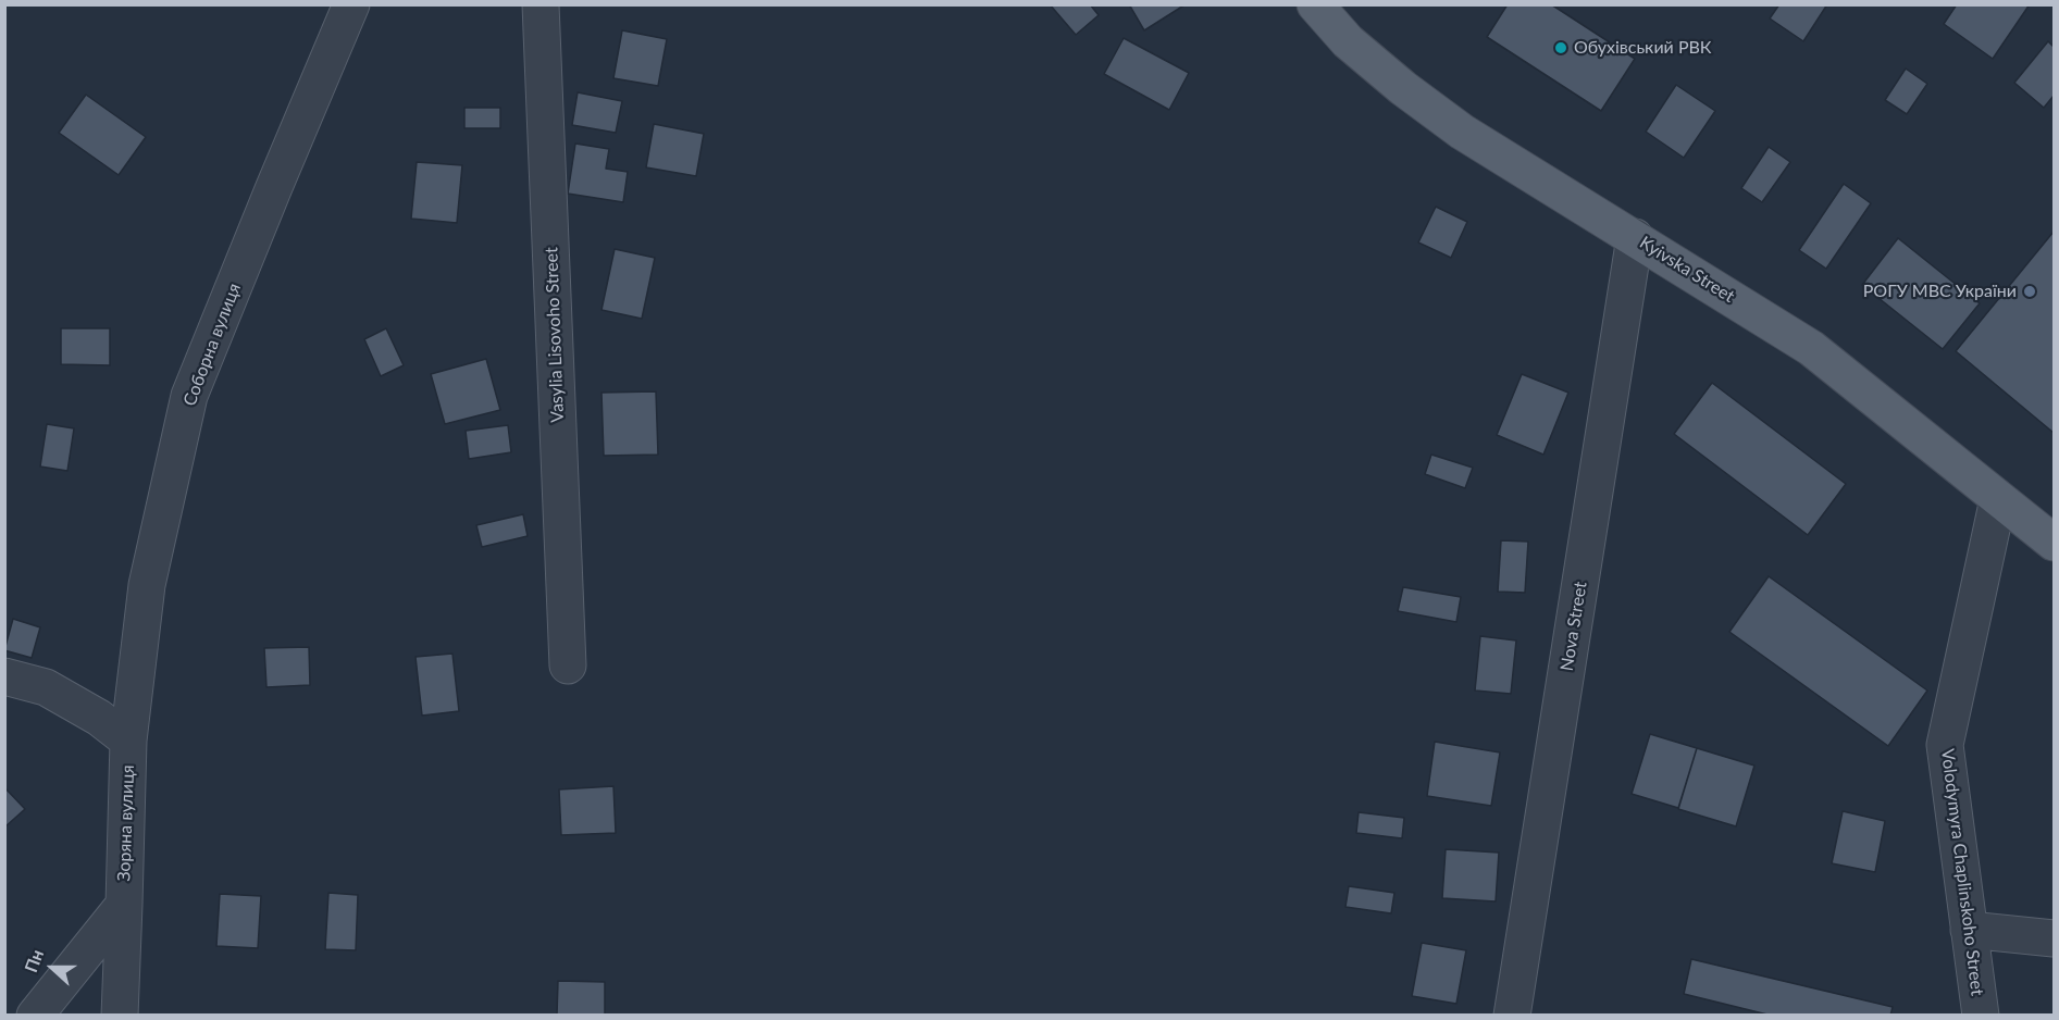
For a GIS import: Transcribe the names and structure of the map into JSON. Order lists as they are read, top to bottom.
{
  "streets": {
    "main road": ["Kyivska Street"],
    "street": [
      "Vasylia Lisovoho Street",
      "Соборна вулиця",
      "Nova Street",
      "Зоряна вулиця",
      "Volodymyra Chaplinskoho Street"
    ]
  },
  "crossings": [
    ["Kyivska Street", "Nova Street"],
    ["Kyivska Street", "Volodymyra Chaplinskoho Street"],
    ["Соборна вулиця", "Зоряна вулиця"]
  ],
  "places": ["Обухівський РВК", "РОГУ МВС України"],
  "north": "left"
}
